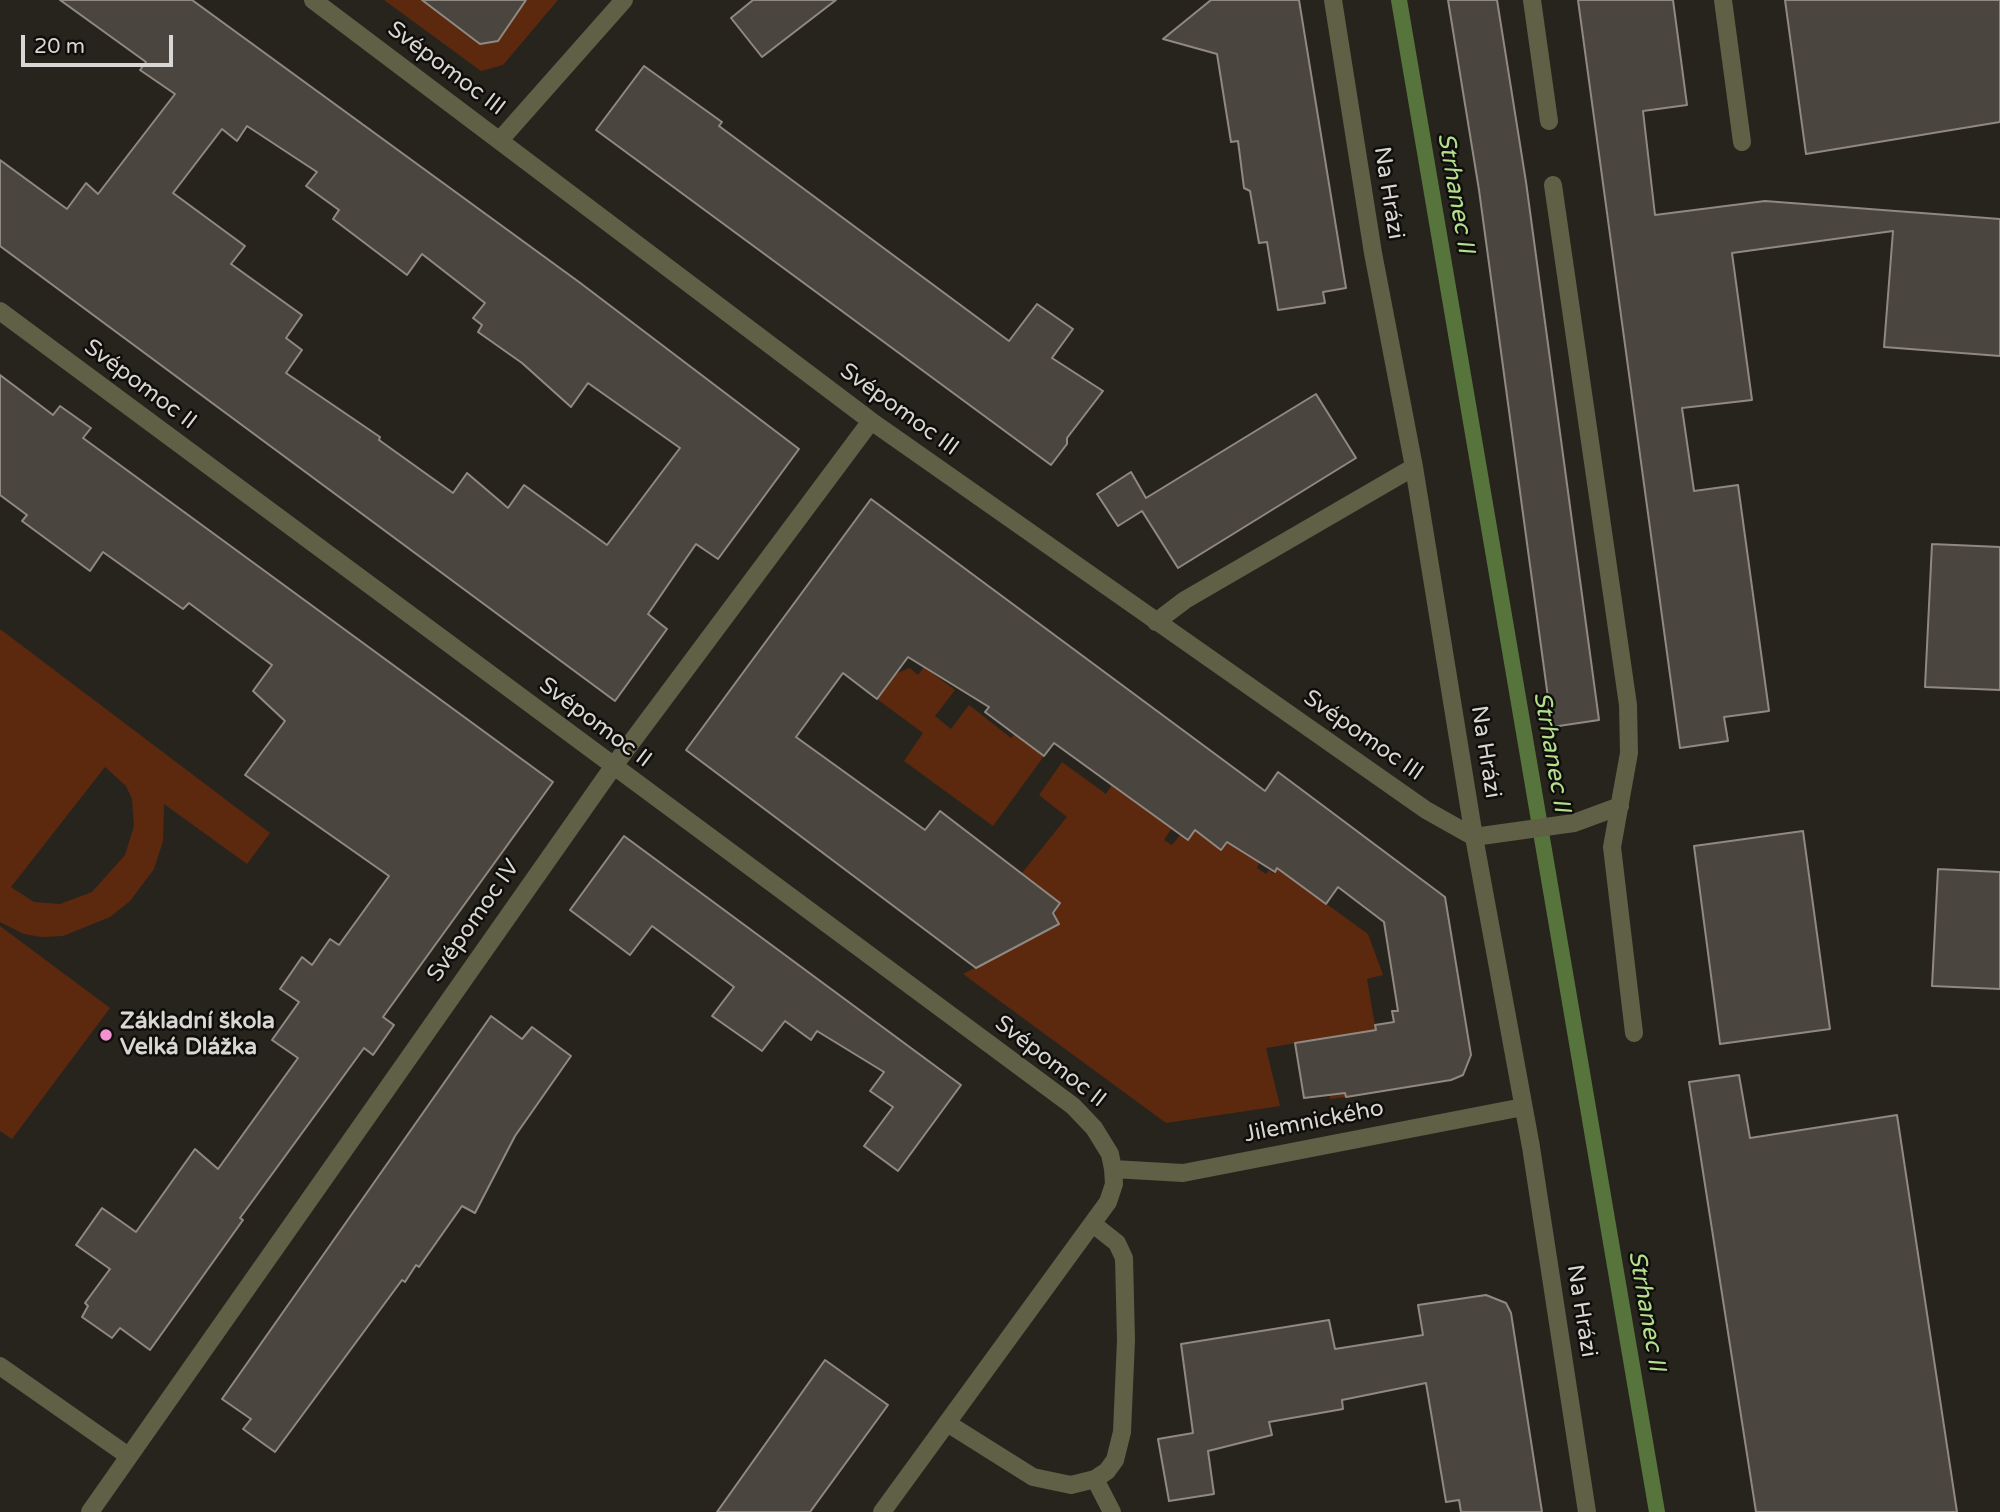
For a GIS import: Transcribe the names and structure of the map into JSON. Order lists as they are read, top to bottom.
{
  "streets": {
    "street": [
      "Svépomoc III",
      "Na Hrázi",
      "Svépomoc II",
      "Svépomoc IV",
      "Jilemnického"
    ]
  },
  "crossings": [
    ["Svépomoc III", "Na Hrázi"],
    ["Svépomoc III", "Svépomoc IV"],
    ["Na Hrázi", "Jilemnického"],
    ["Svépomoc II", "Svépomoc IV"],
    ["Svépomoc II", "Jilemnického"]
  ],
  "water": ["Strhanec II"],
  "places": ["Základní škola Velká Dlážka"],
  "scale_bar": "20 m"
}
